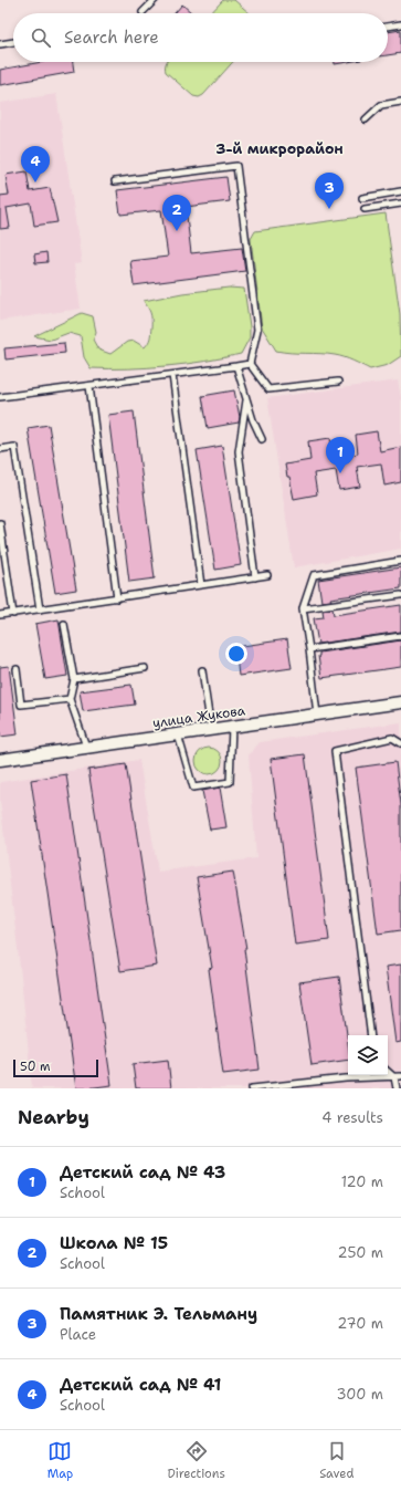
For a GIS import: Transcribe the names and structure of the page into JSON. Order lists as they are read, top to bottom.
{
  "streets": {
    "street": ["улица Жукова"]
  },
  "districts": ["3-й микрорайон"],
  "scale_bar": "50 m",
  "page": {
    "search": "Search here",
    "pins": [
      "4",
      "3",
      "2",
      "1"
    ],
    "scale": "50 m",
    "heading": ["Nearby", "4 results"],
    "list": [
      {
        "mark": "1",
        "name": "Детский сад № 43",
        "note": "School",
        "value": "120 m"
      },
      {
        "mark": "2",
        "name": "Школа № 15",
        "note": "School",
        "value": "250 m"
      },
      {
        "mark": "3",
        "name": "Памятник Э. Тельману",
        "note": "Place",
        "value": "270 m"
      },
      {
        "mark": "4",
        "name": "Детский сад № 41",
        "note": "School",
        "value": "300 m"
      }
    ],
    "nav": ["Map", "Directions", "Saved"]
  }
}
